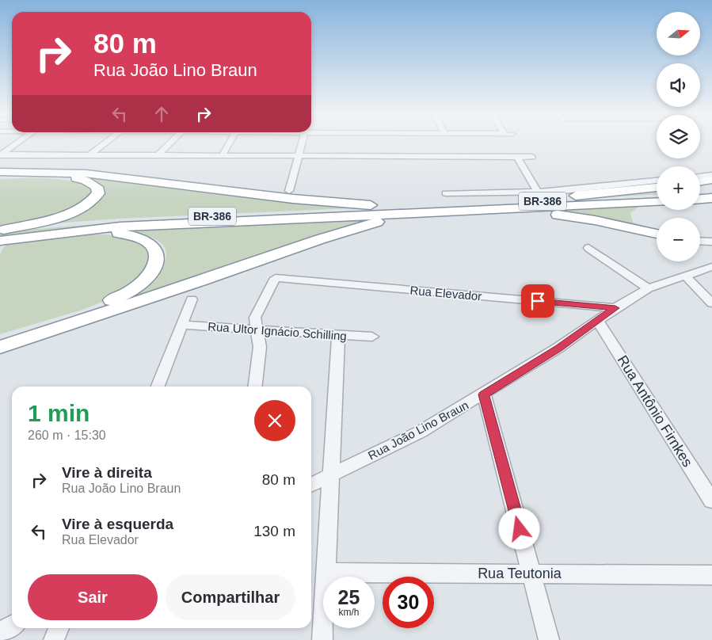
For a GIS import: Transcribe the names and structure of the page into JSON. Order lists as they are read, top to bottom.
{
  "streets": {
    "highway": ["BR-386"],
    "street": [
      "Rua Elevador",
      "Rua Ultor Ignácio Schilling",
      "Rua Antônio Firnkes",
      "Rua João Lino Braun",
      "Rua Teutonia"
    ]
  },
  "crossings": [
    ["Rua Elevador", "Rua Ultor Ignácio Schilling"],
    ["Rua Elevador", "Rua João Lino Braun"],
    ["Rua Antônio Firnkes", "Rua João Lino Braun"]
  ],
  "north": "right",
  "page": {
    "map_buttons": ["+", "−"],
    "turn": ["80 m", "Rua João Lino Braun"],
    "heading": ["1 min", "260 m · 15:30"],
    "list": [
      {
        "name": "Vire à direita",
        "note": "Rua João Lino Braun",
        "value": "80 m"
      },
      {
        "name": "Vire à esquerda",
        "note": "Rua Elevador",
        "value": "130 m"
      }
    ],
    "buttons": ["Sair", "Compartilhar"],
    "speed": "25 km/h",
    "limit": "30"
  }
}
